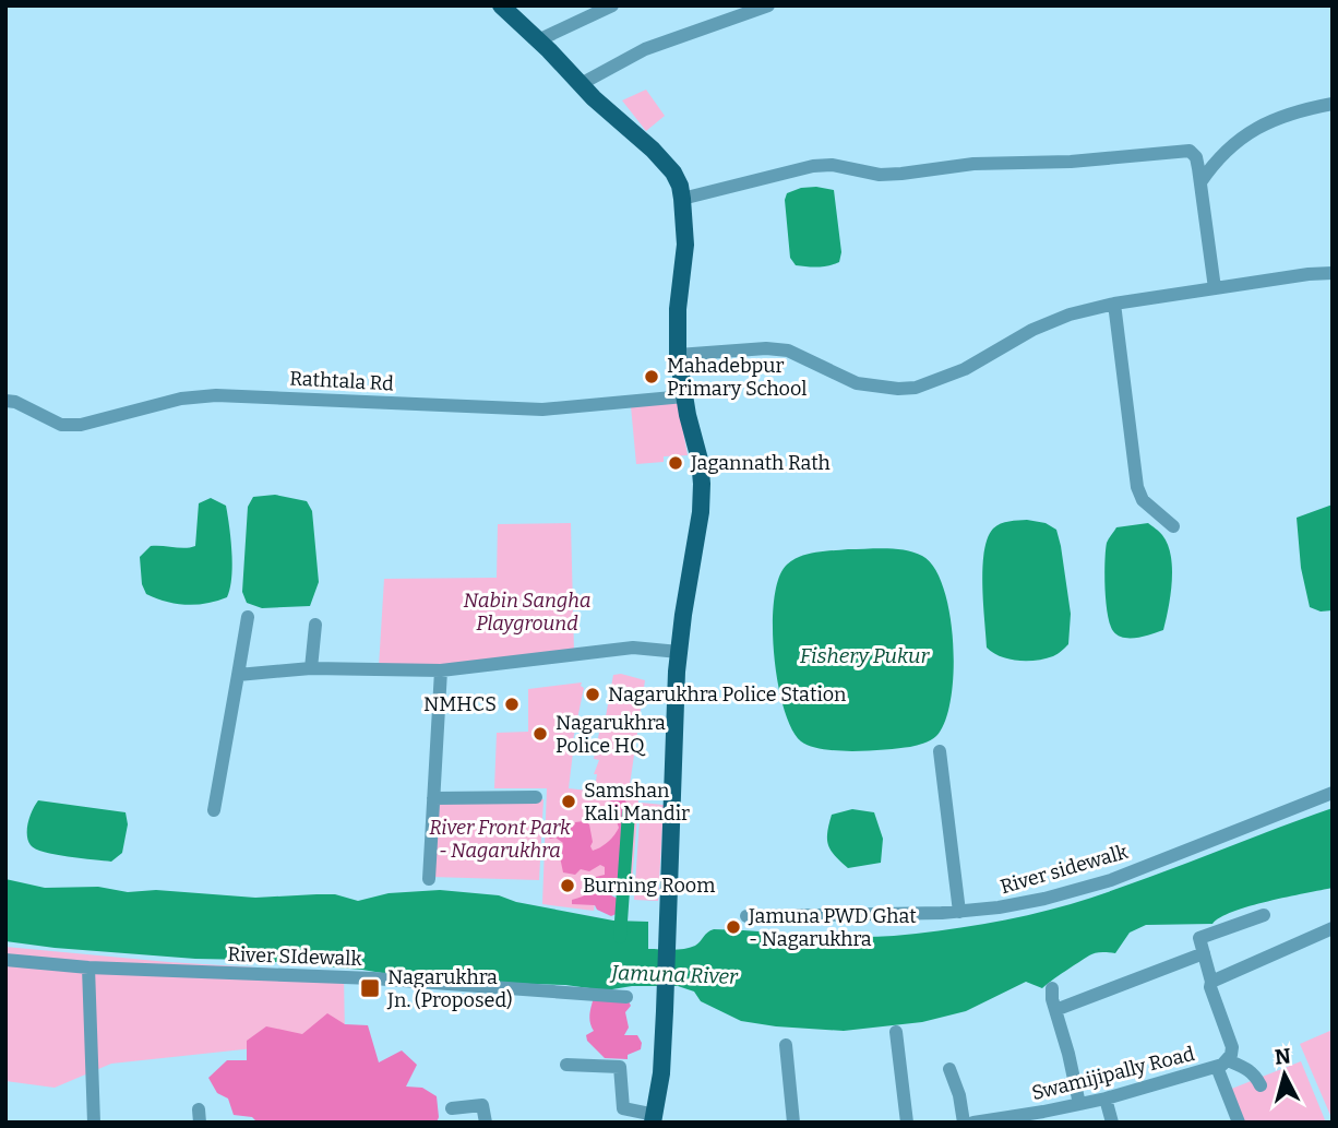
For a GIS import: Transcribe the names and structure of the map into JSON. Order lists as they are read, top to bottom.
{
  "streets": {
    "street": [
      "Rathtala Rd",
      "River sidewalk",
      "River SIdewalk",
      "Swamijipally Road"
    ]
  },
  "water": ["Fishery Pukur", "Jamuna River"],
  "parks": ["Nabin Sangha Playground", "River Front Park - Nagarukhra"],
  "places": {
    "other": [
      "Mahadebpur Primary School",
      "Jagannath Rath",
      "Nagarukhra Police Station",
      "NMHCS",
      "Nagarukhra Police HQ",
      "Samshan Kali Mandir",
      "Burning Room",
      "Jamuna PWD Ghat - Nagarukhra"
    ],
    "transit": ["Nagarukhra Jn. (Proposed)"]
  },
  "north": "top"
}
